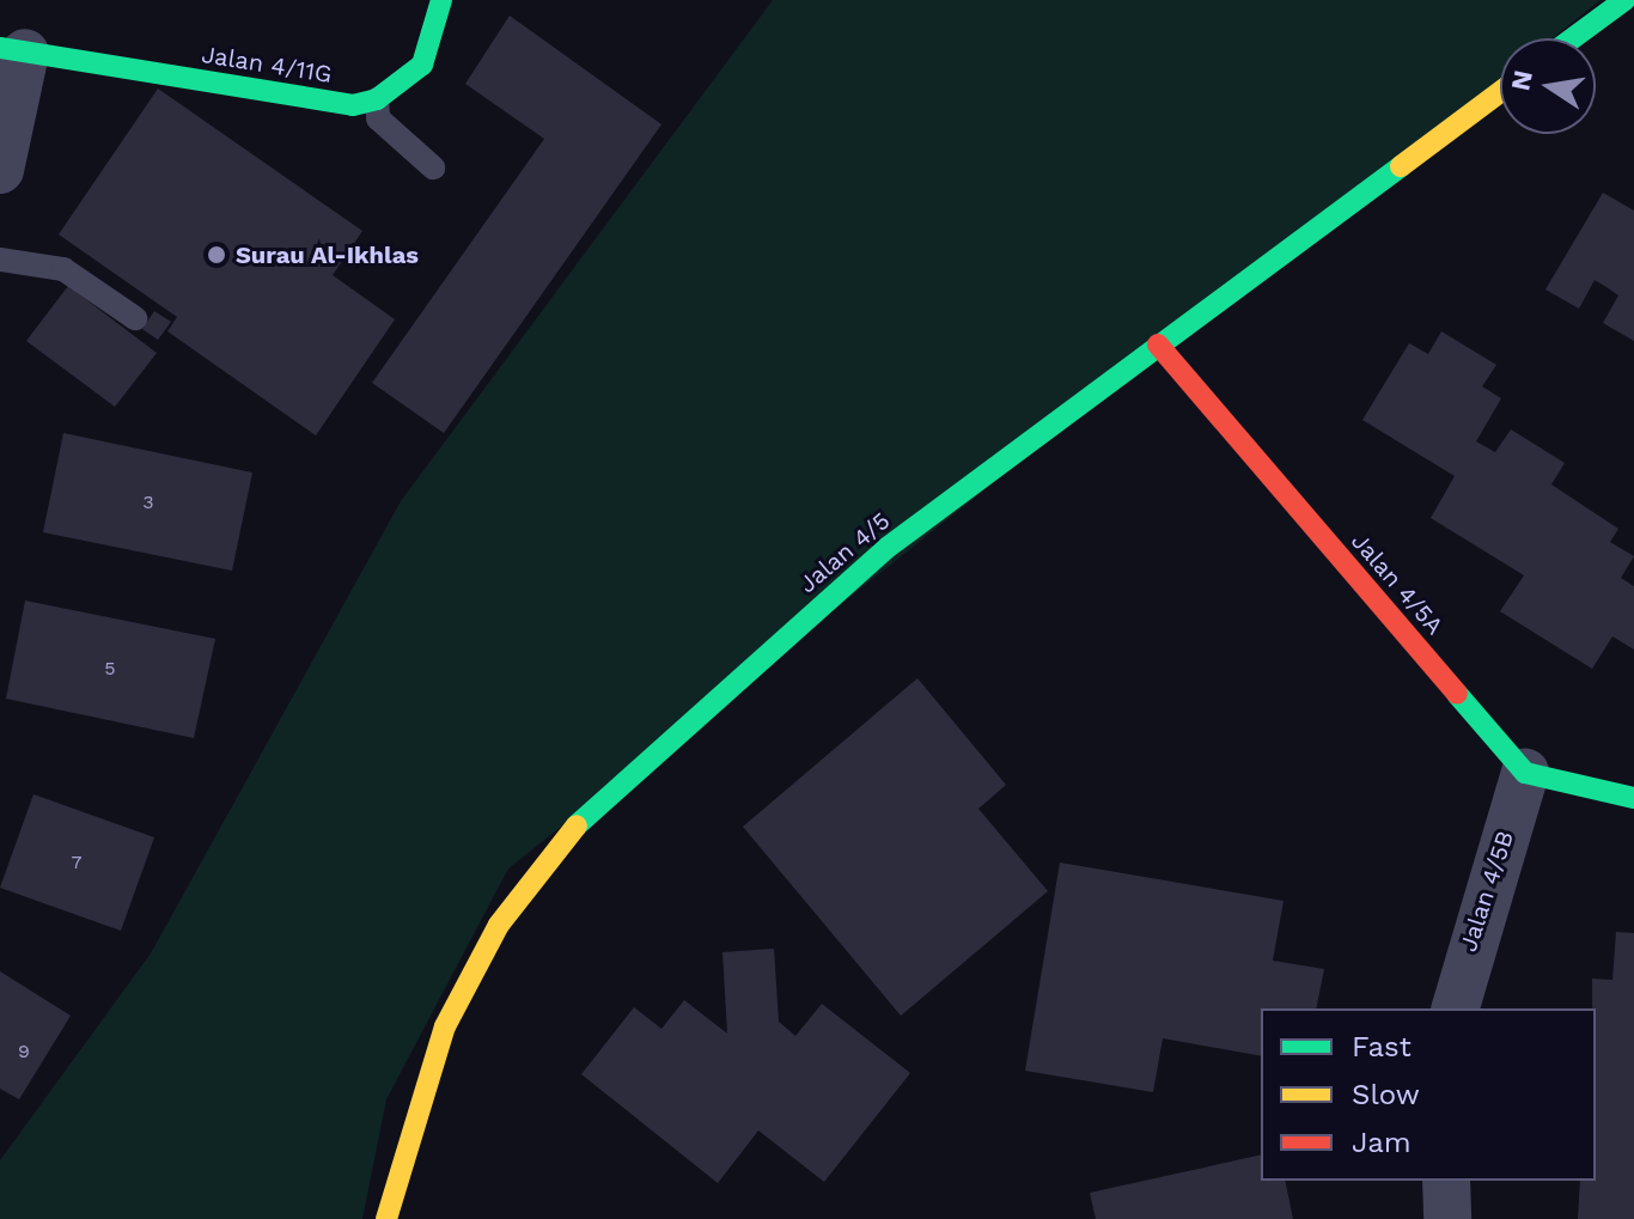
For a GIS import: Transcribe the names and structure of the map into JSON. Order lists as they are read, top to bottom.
{
  "streets": {
    "street": [
      "Jalan 4/11G",
      "Jalan 4/5",
      "Jalan 4/5A",
      "Jalan 4/5B"
    ]
  },
  "crossings": [
    ["Jalan 4/5", "Jalan 4/5A"],
    ["Jalan 4/5A", "Jalan 4/5B"]
  ],
  "places": ["Surau Al-Ikhlas"],
  "house_numbers": [
    "3",
    "5",
    "7",
    "9"
  ],
  "legend": ["Fast", "Slow", "Jam"],
  "north": "left"
}
